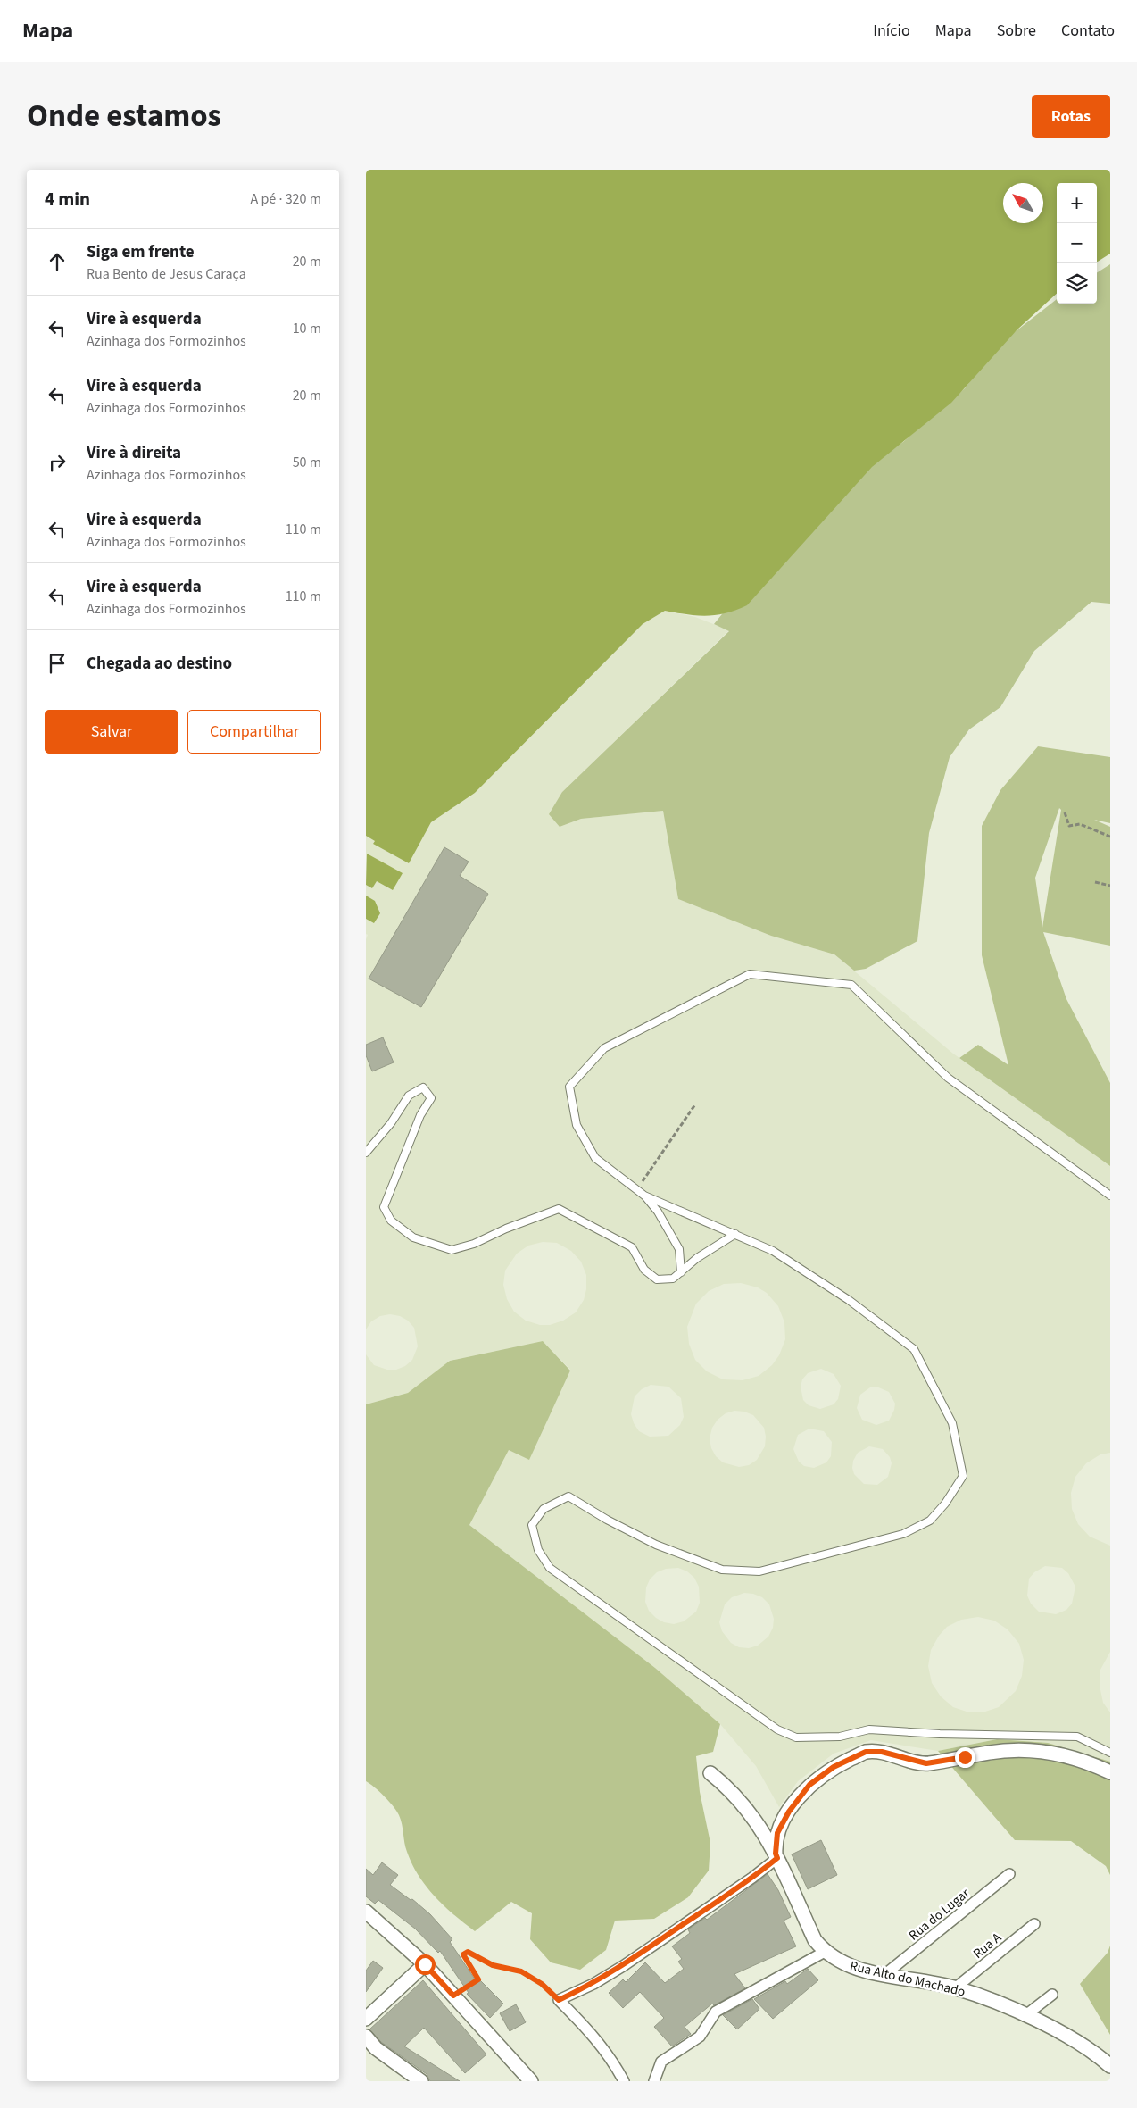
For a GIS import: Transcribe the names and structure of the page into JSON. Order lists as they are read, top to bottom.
{
  "streets": {
    "street": ["Rua do Lugar", "Rua A", "Rua Alto do Machado"]
  },
  "crossings": [
    ["Rua do Lugar", "Rua Alto do Machado"],
    ["Rua A", "Rua Alto do Machado"]
  ],
  "north": "top left",
  "page": {
    "header": "Mapa",
    "nav": [
      "Início",
      "Mapa",
      "Sobre",
      "Contato"
    ],
    "title": "Onde estamos",
    "buttons": [
      "Rotas",
      ["Salvar", "Compartilhar"]
    ],
    "heading": ["4 min", "A pé · 320 m"],
    "map_buttons": ["+", "−"],
    "list": [
      ["Siga em frente", "Rua Bento de Jesus Caraça", "20 m"],
      ["Vire à esquerda", "Azinhaga dos Formozinhos", "10 m"],
      ["Vire à esquerda", "Azinhaga dos Formozinhos", "20 m"],
      ["Vire à direita", "Azinhaga dos Formozinhos", "50 m"],
      ["Vire à esquerda", "Azinhaga dos Formozinhos", "110 m"],
      ["Vire à esquerda", "Azinhaga dos Formozinhos", "110 m"],
      "Chegada ao destino"
    ]
  }
}
